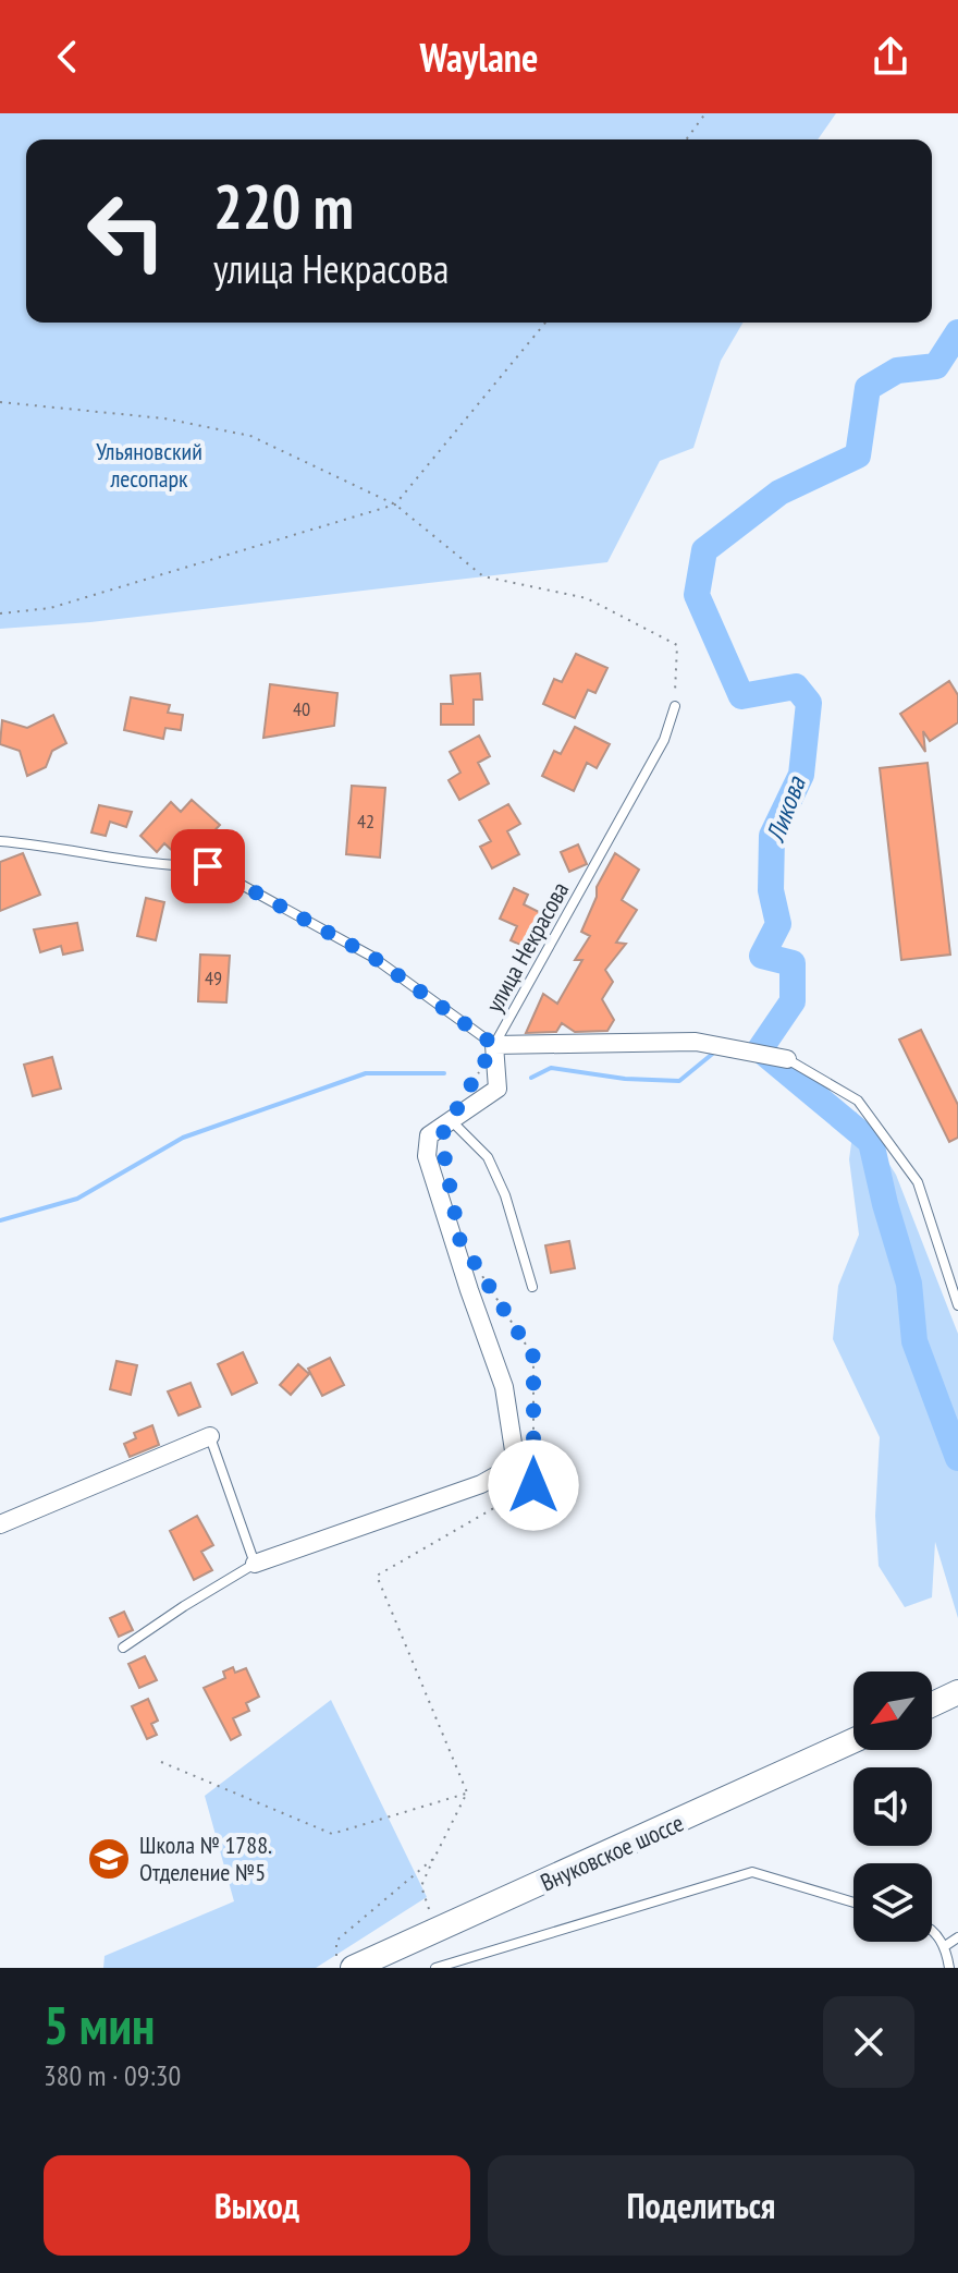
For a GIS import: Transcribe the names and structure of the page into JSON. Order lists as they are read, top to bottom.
{
  "streets": {
    "main road": ["Внуковское шоссе"],
    "lane": ["улица Некрасова"]
  },
  "water": ["Ликова"],
  "parks": ["Ульяновский лесопарк"],
  "places": {
    "school or university": ["Школа № 1788. Отделение №5"]
  },
  "house_numbers": ["40", "42", "49"],
  "north": "bottom left",
  "page": {
    "header": "Waylane",
    "turn": ["220 m", "улица Некрасова"],
    "heading": ["5 мин", "380 m · 09:30"],
    "buttons": ["Выход", "Поделиться"]
  }
}
